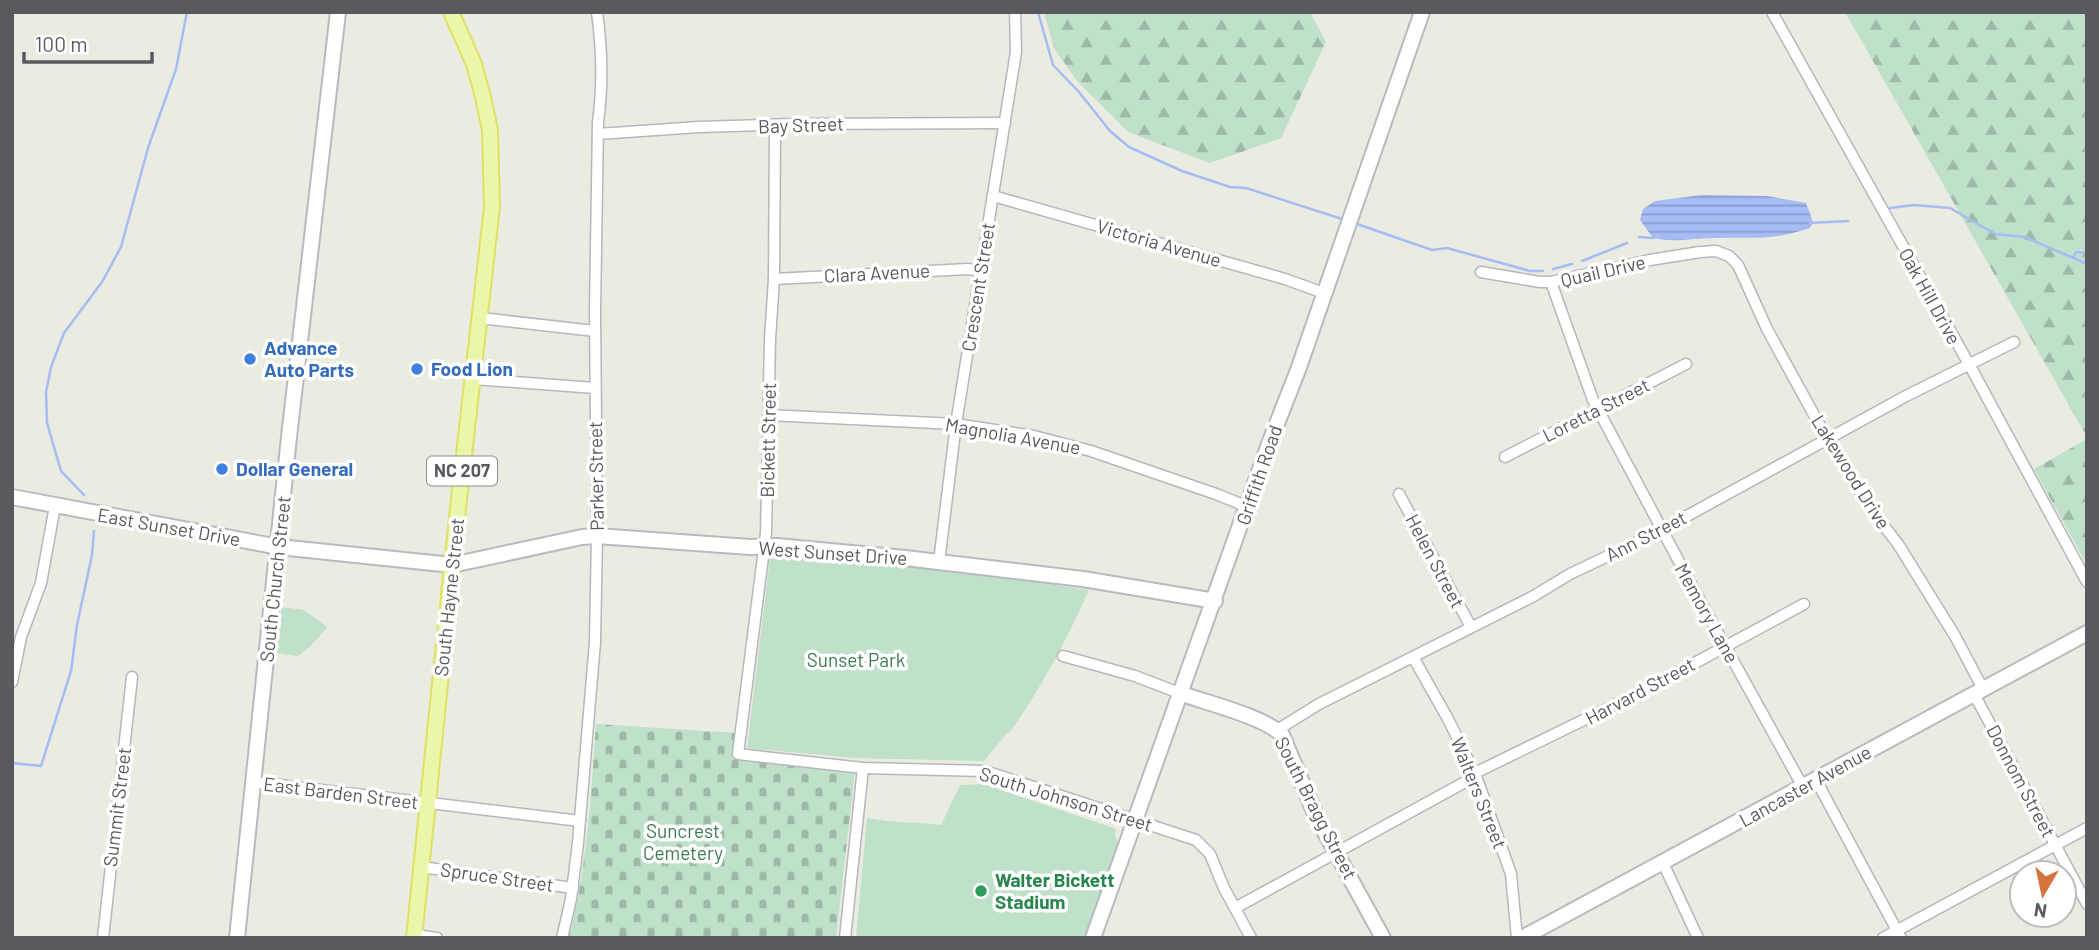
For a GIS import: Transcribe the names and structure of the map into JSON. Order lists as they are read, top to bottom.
{
  "streets": {
    "main road": ["NC 207", "South Hayne Street"],
    "street": [
      "Bay Street",
      "Victoria Avenue",
      "Quail Drive",
      "Clara Avenue",
      "Crescent Street",
      "Oak Hill Drive",
      "Loretta Street",
      "Magnolia Avenue",
      "Bickett Street",
      "Lakewood Drive",
      "Griffith Road",
      "Parker Street",
      "East Sunset Drive",
      "Ann Street",
      "West Sunset Drive",
      "Helen Street",
      "South Church Street",
      "Memory Lane",
      "Harvard Street",
      "Donnom Street",
      "Lancaster Avenue",
      "East Barden Street",
      "Walters Street",
      "South Johnson Street",
      "Summit Street",
      "South Bragg Street",
      "Spruce Street"
    ]
  },
  "crossings": [
    ["Bay Street", "Crescent Street"],
    ["Bay Street", "Bickett Street"],
    ["Bay Street", "Parker Street"],
    ["Victoria Avenue", "Crescent Street"],
    ["Victoria Avenue", "Griffith Road"],
    ["Quail Drive", "Lakewood Drive"],
    ["Quail Drive", "Memory Lane"],
    ["Clara Avenue", "Crescent Street"],
    ["Clara Avenue", "Bickett Street"],
    ["Crescent Street", "Magnolia Avenue"],
    ["Crescent Street", "West Sunset Drive"],
    ["Oak Hill Drive", "Ann Street"],
    ["Loretta Street", "Memory Lane"],
    ["Magnolia Avenue", "Bickett Street"],
    ["Magnolia Avenue", "Griffith Road"],
    ["Bickett Street", "West Sunset Drive"],
    ["Bickett Street", "South Johnson Street"],
    ["Lakewood Drive", "Ann Street"],
    ["Lakewood Drive", "Donnom Street"],
    ["Lakewood Drive", "Lancaster Avenue"],
    ["Griffith Road", "West Sunset Drive"],
    ["Griffith Road", "South Johnson Street"],
    ["Griffith Road", "South Bragg Street"],
    ["Parker Street", "West Sunset Drive"],
    ["Parker Street", "East Barden Street"],
    ["Parker Street", "Spruce Street"],
    ["East Sunset Drive", "West Sunset Drive"],
    ["East Sunset Drive", "South Church Street"],
    ["East Sunset Drive", "South Hayne Street"],
    ["Ann Street", "Helen Street"],
    ["Ann Street", "Memory Lane"],
    ["Ann Street", "Walters Street"],
    ["Ann Street", "South Bragg Street"],
    ["West Sunset Drive", "South Hayne Street"],
    ["South Church Street", "East Barden Street"],
    ["South Hayne Street", "East Barden Street"],
    ["South Hayne Street", "Spruce Street"],
    ["Memory Lane", "Harvard Street"],
    ["Memory Lane", "Lancaster Avenue"],
    ["Harvard Street", "Walters Street"],
    ["Harvard Street", "South Johnson Street"],
    ["Harvard Street", "South Bragg Street"],
    ["Donnom Street", "Lancaster Avenue"]
  ],
  "parks": ["Sunset Park", "Suncrest Cemetery"],
  "places": [
    "Advance Auto Parts",
    "Food Lion",
    "Dollar General",
    "Walter Bickett Stadium"
  ],
  "scale_bar": "100 m",
  "north": "bottom"
}
